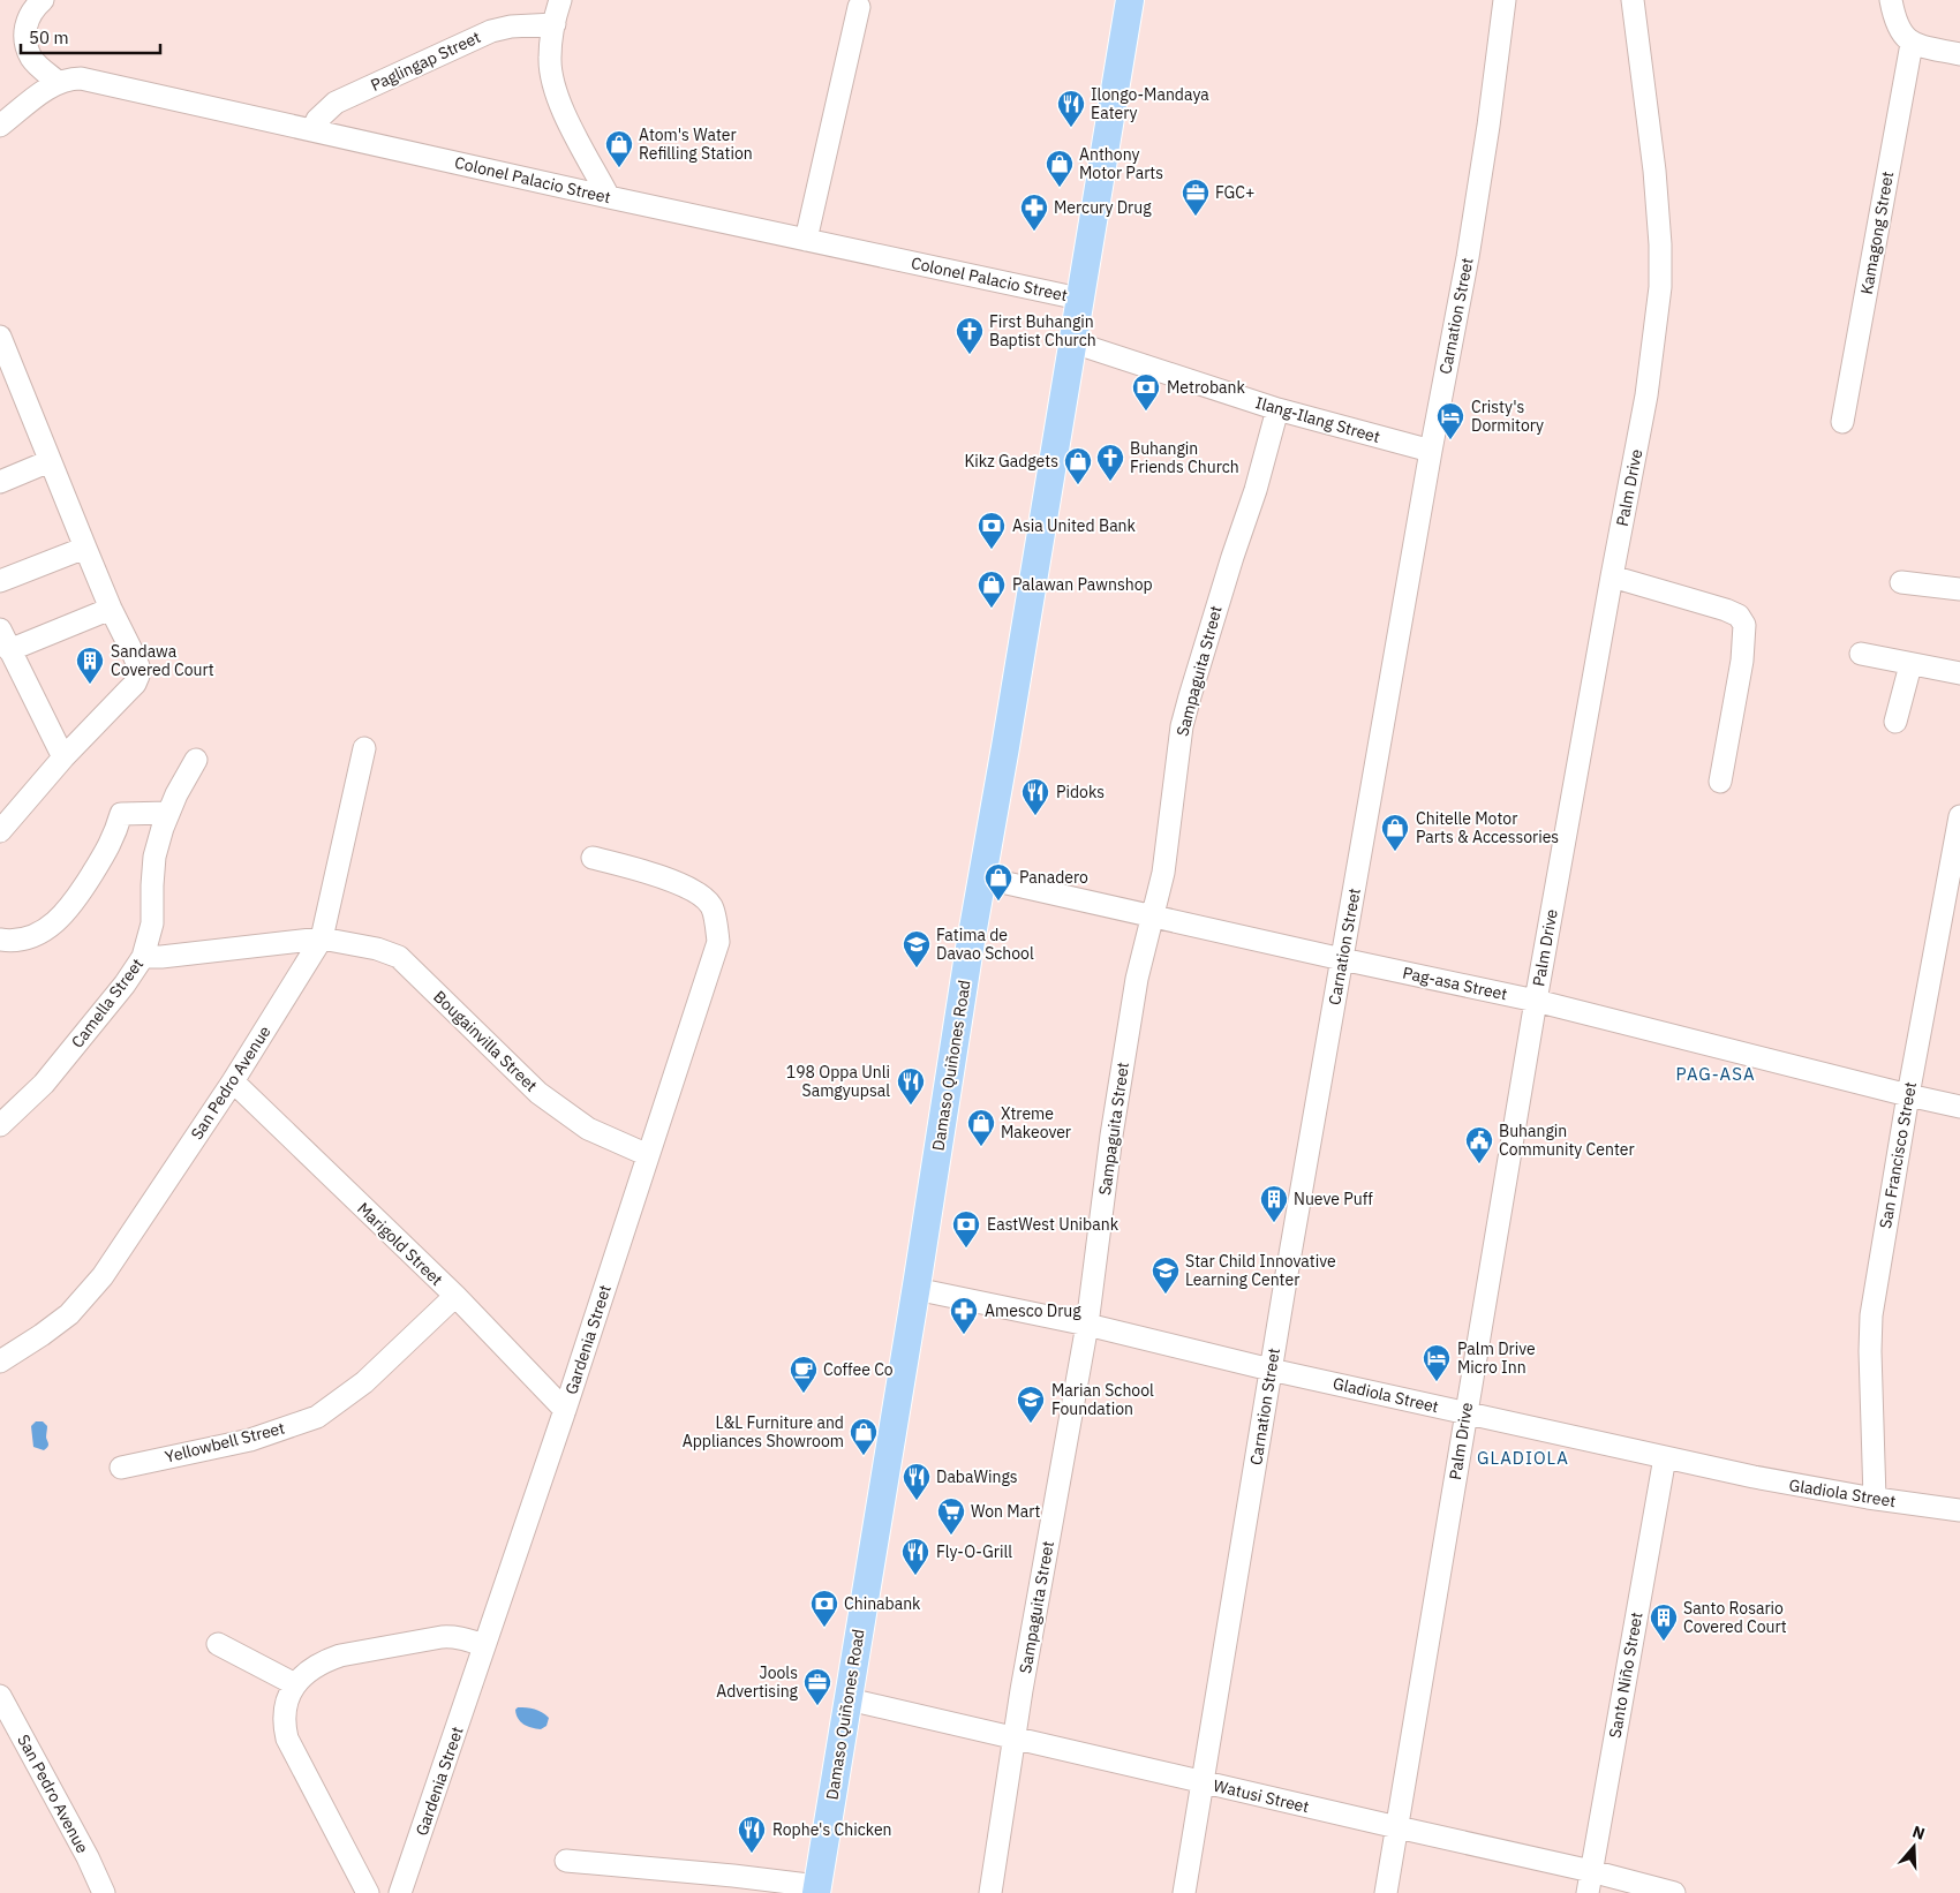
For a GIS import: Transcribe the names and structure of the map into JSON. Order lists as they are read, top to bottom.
{
  "streets": {
    "main road": ["Damaso Quiñones Road"],
    "street": [
      "Paglingap Street",
      "Colonel Palacio Street",
      "Kamagong Street",
      "Carnation Street",
      "Ilang-Ilang Street",
      "Palm Drive",
      "Sampaguita Street",
      "Pag-asa Street",
      "Camella Street",
      "Bougainvilla Street",
      "San Pedro Avenue",
      "San Francisco Street",
      "Marigold Street",
      "Gardenia Street",
      "Gladiola Street",
      "Yellowbell Street",
      "Santo Niño Street",
      "Watusi Street"
    ]
  },
  "crossings": [
    ["Paglingap Street", "Colonel Palacio Street"],
    ["Colonel Palacio Street", "Damaso Quiñones Road"],
    ["Carnation Street", "Ilang-Ilang Street"],
    ["Carnation Street", "Pag-asa Street"],
    ["Carnation Street", "Gladiola Street"],
    ["Carnation Street", "Watusi Street"],
    ["Ilang-Ilang Street", "Sampaguita Street"],
    ["Ilang-Ilang Street", "Damaso Quiñones Road"],
    ["Palm Drive", "Pag-asa Street"],
    ["Palm Drive", "Gladiola Street"],
    ["Palm Drive", "Watusi Street"],
    ["Sampaguita Street", "Pag-asa Street"],
    ["Sampaguita Street", "Gladiola Street"],
    ["Sampaguita Street", "Watusi Street"],
    ["Pag-asa Street", "Damaso Quiñones Road"],
    ["Pag-asa Street", "San Francisco Street"],
    ["Camella Street", "Bougainvilla Street"],
    ["Bougainvilla Street", "San Pedro Avenue"],
    ["Bougainvilla Street", "Gardenia Street"],
    ["Damaso Quiñones Road", "Gladiola Street"],
    ["Damaso Quiñones Road", "Watusi Street"],
    ["San Pedro Avenue", "Marigold Street"],
    ["San Francisco Street", "Gladiola Street"],
    ["Marigold Street", "Gardenia Street"],
    ["Marigold Street", "Yellowbell Street"],
    ["Gladiola Street", "Santo Niño Street"],
    ["Santo Niño Street", "Watusi Street"]
  ],
  "districts": ["PAG-ASA", "GLADIOLA"],
  "places": {
    "restaurant": [
      "Ilongo-Mandaya Eatery",
      "Pidoks",
      "198 Oppa Unli Samgyupsal",
      "DabaWings",
      "Fly-O-Grill",
      "Rophe's Chicken"
    ],
    "shop": [
      "Atom's Water Refilling Station",
      "Anthony Motor Parts",
      "Kikz Gadgets",
      "Palawan Pawnshop",
      "Chitelle Motor Parts & Accessories",
      "Panadero",
      "Xtreme Makeover",
      "L&L Furniture and Appliances Showroom"
    ],
    "office": ["FGC+", "Jools Advertising"],
    "pharmacy": ["Mercury Drug", "Amesco Drug"],
    "church": ["First Buhangin Baptist Church", "Buhangin Friends Church"],
    "bank": [
      "Metrobank",
      "Asia United Bank",
      "EastWest Unibank",
      "Chinabank"
    ],
    "hotel": ["Cristy's Dormitory", "Palm Drive Micro Inn"],
    "building": ["Sandawa Covered Court", "Nueve Puff", "Santo Rosario Covered Court"],
    "school or university": ["Fatima de Davao School", "Star Child Innovative Learning Center", "Marian School Foundation"],
    "public building": ["Buhangin Community Center"],
    "cafe": ["Coffee Co"],
    "supermarket": ["Won Mart"]
  },
  "scale_bar": "50 m",
  "north": "top"
}
